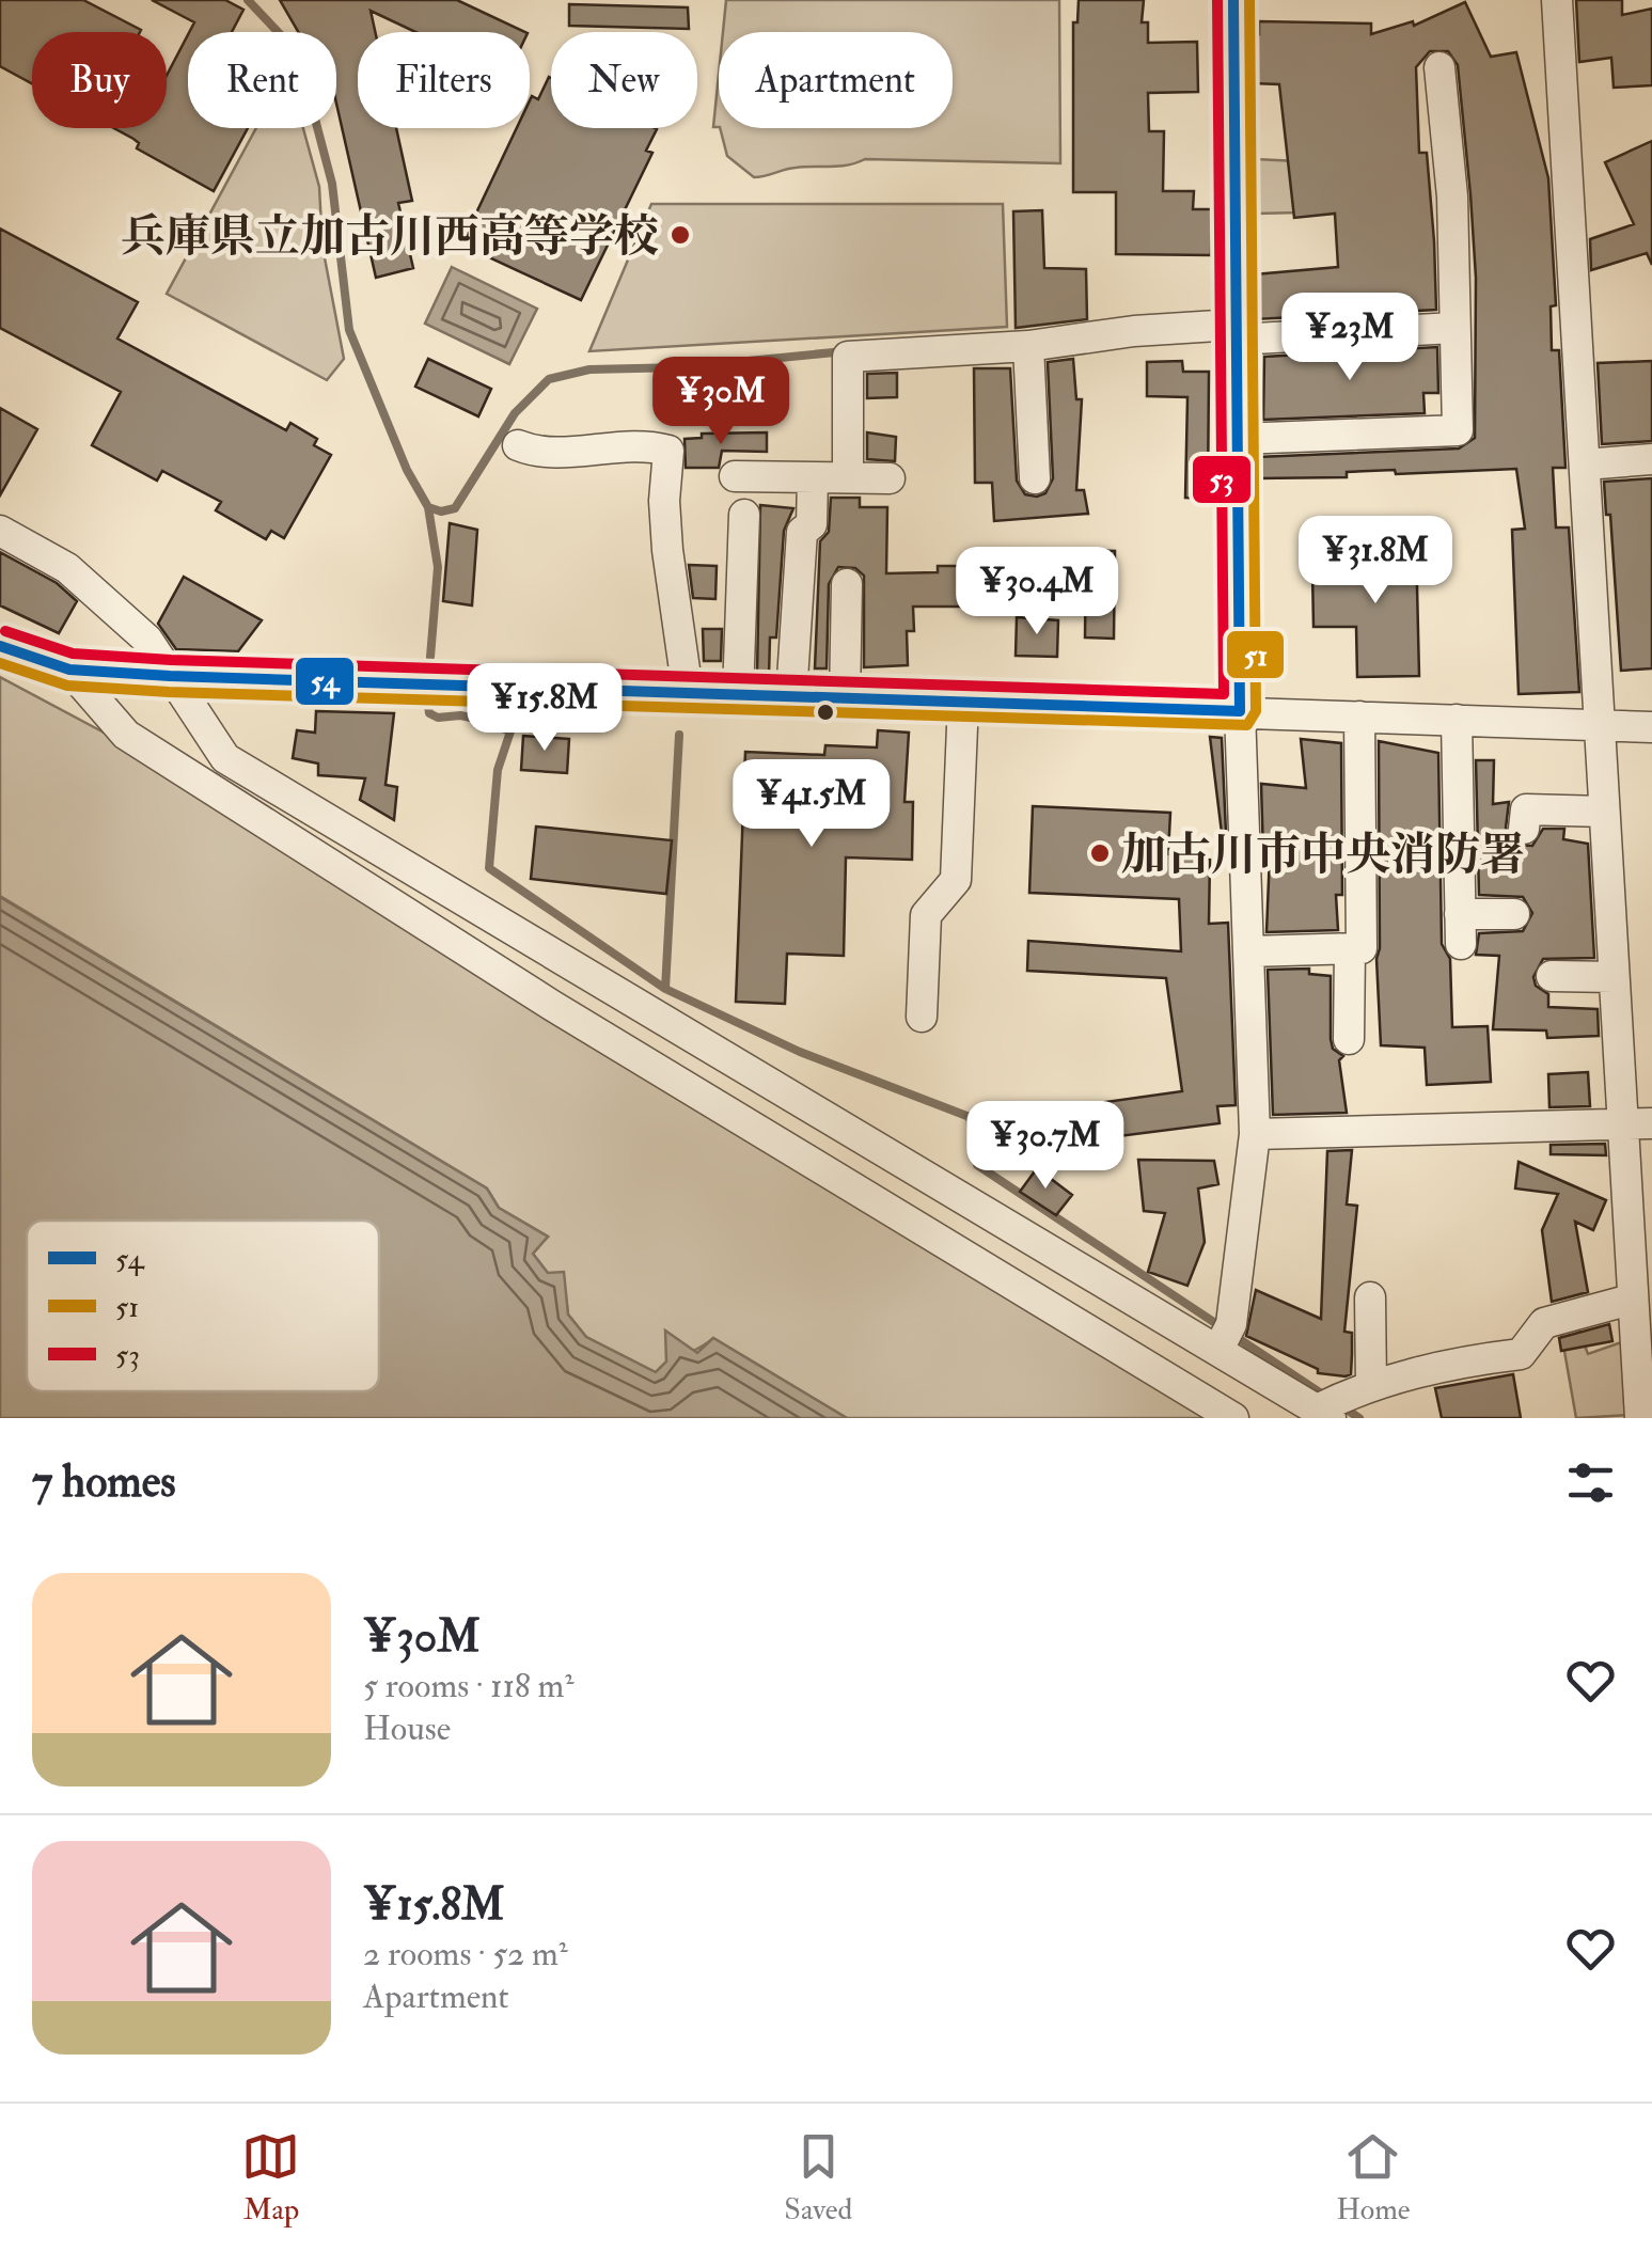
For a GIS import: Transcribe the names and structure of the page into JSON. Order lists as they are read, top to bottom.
{
  "places": ["兵庫県立加古川西高等学校", "加古川市中央消防署"],
  "lines": ["transit line 54", "transit line 51", "transit line 53"],
  "legend": ["54", "51", "53"],
  "page": {
    "chip": [
      "Buy",
      "Rent",
      "Filters",
      "New",
      "Apartment"
    ],
    "price": [
      "¥23M",
      "¥30M",
      "¥31.8M",
      "¥30.4M",
      "¥15.8M",
      "¥41.5M",
      "¥30.7M"
    ],
    "heading": "7 homes",
    "list": [
      {
        "name": "¥30M",
        "note": "5 rooms · 118 m² · House"
      },
      {
        "name": "¥15.8M",
        "note": "2 rooms · 52 m² · Apartment"
      }
    ],
    "tabs": ["Map", "Saved", "Home"]
  }
}
